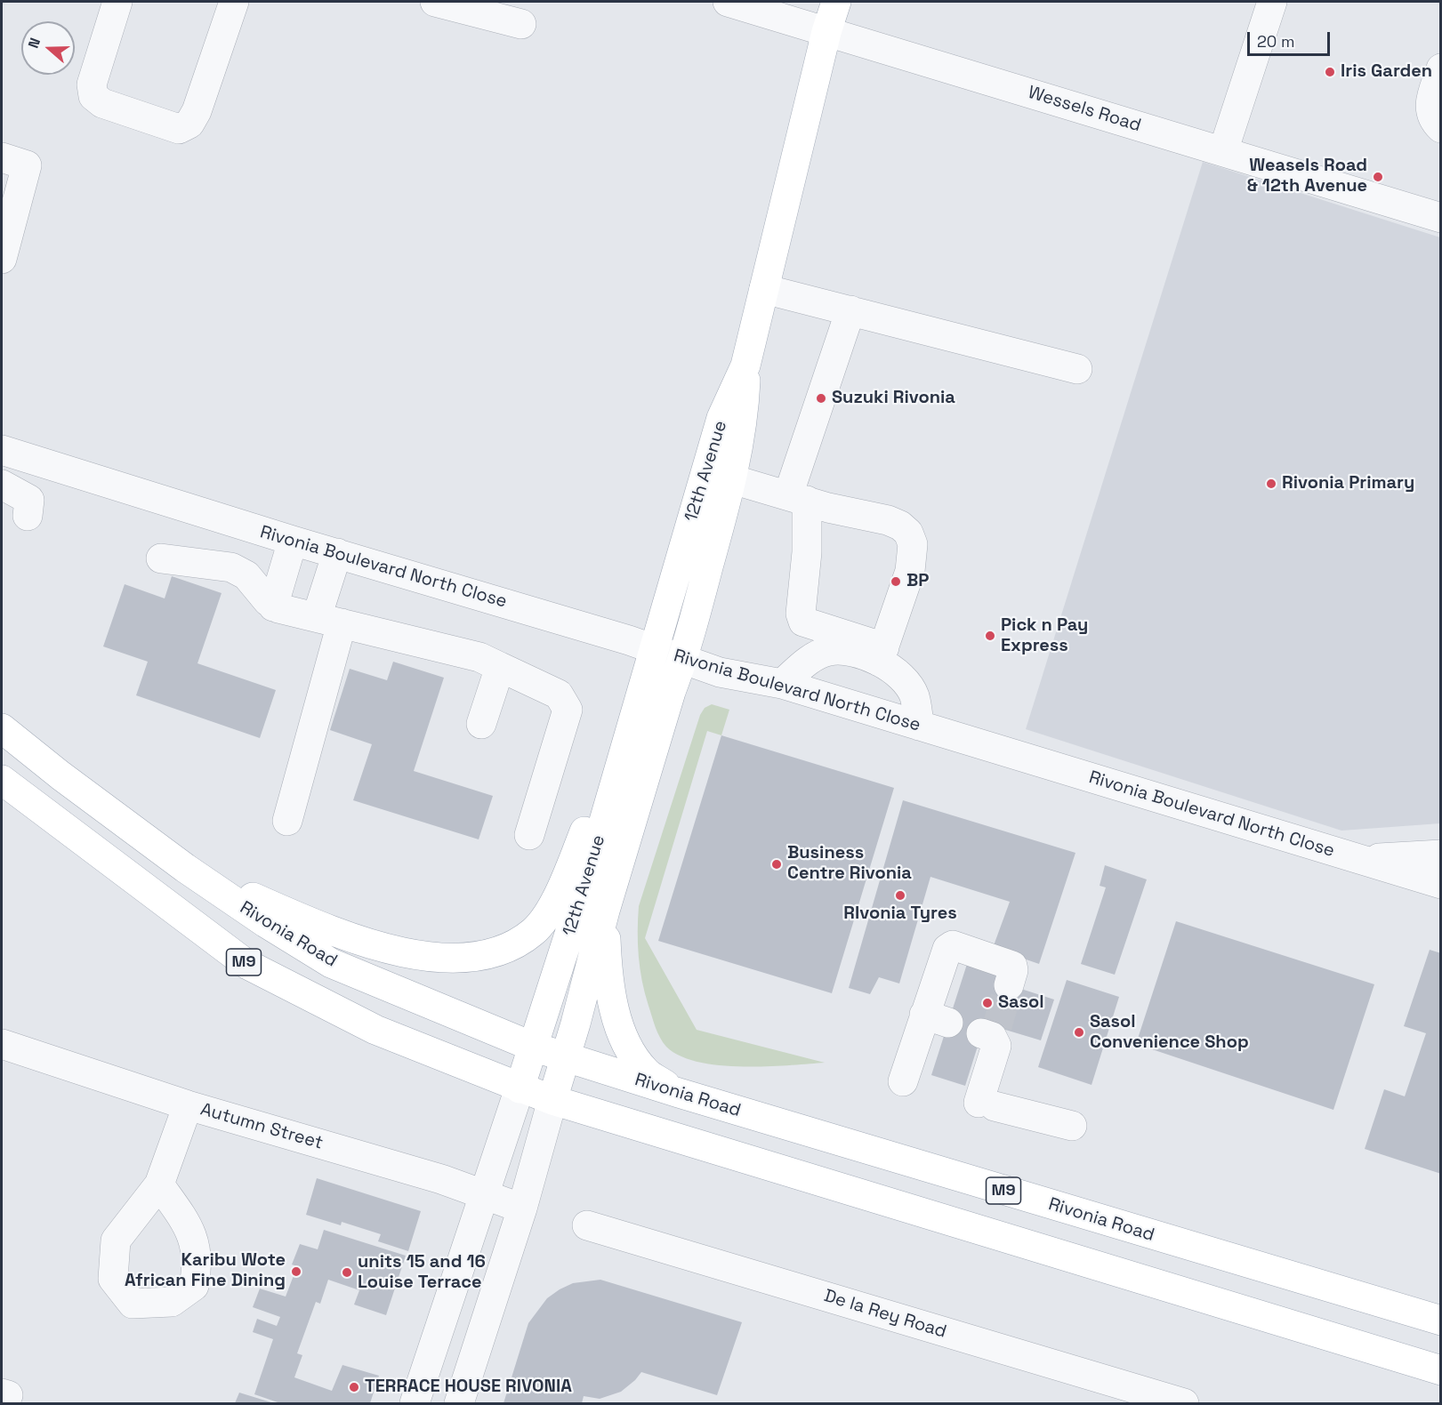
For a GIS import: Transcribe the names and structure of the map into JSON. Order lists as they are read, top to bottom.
{
  "streets": {
    "main road": ["12th Avenue", "Rivonia Road", "M9"],
    "street": [
      "Wessels Road",
      "Rivonia Boulevard North Close",
      "Autumn Street",
      "De la Rey Road"
    ]
  },
  "crossings": [
    ["Wessels Road", "12th Avenue"],
    ["12th Avenue", "Rivonia Boulevard North Close"],
    ["12th Avenue", "Rivonia Road"],
    ["12th Avenue", "M9"],
    ["12th Avenue", "Autumn Street"]
  ],
  "places": [
    "Iris Garden",
    "Weasels Road & 12th Avenue",
    "Suzuki Rivonia",
    "Rivonia Primary",
    "BP",
    "Pick n Pay Express",
    "Business Centre Rivonia",
    "RIvonia Tyres",
    "Sasol",
    "Sasol Convenience Shop",
    "Karibu Wote African Fine Dining",
    "units 15 and 16 Louise Terrace",
    "TERRACE HOUSE RIVONIA"
  ],
  "scale_bar": "20 m",
  "north": "left"
}
